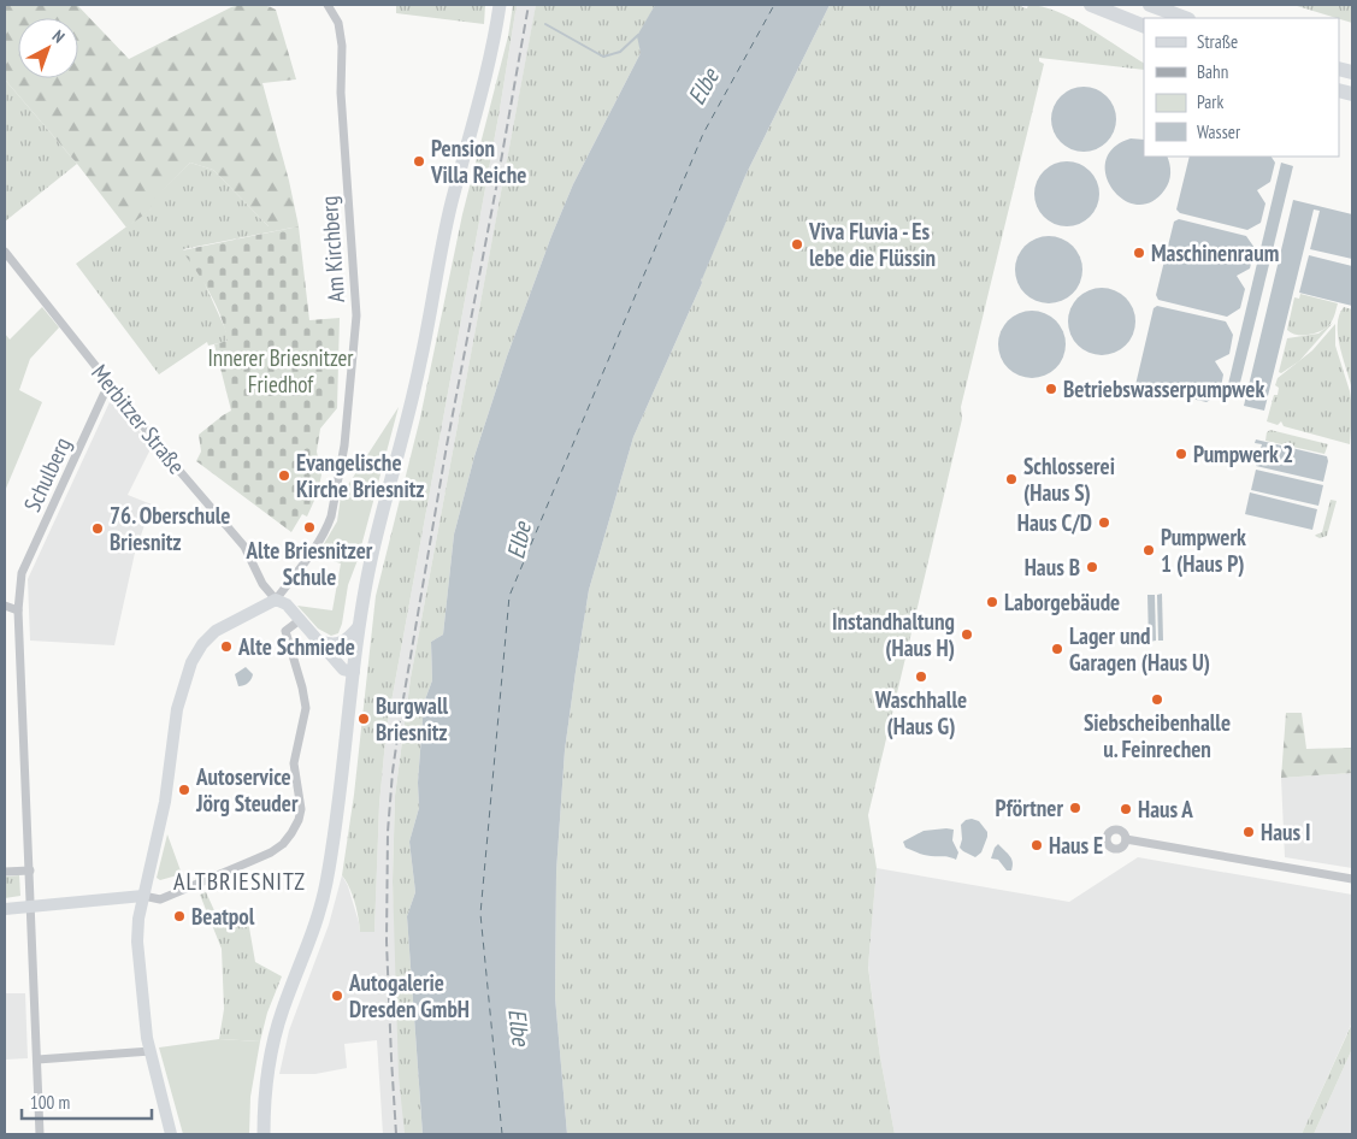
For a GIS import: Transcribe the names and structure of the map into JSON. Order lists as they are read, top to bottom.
{
  "streets": {
    "street": ["Am Kirchberg", "Merbitzer Straße", "Schulberg"]
  },
  "crossings": [
    ["Am Kirchberg", "Merbitzer Straße"],
    ["Merbitzer Straße", "Schulberg"]
  ],
  "districts": ["ALTBRIESNITZ"],
  "water": ["Elbe"],
  "parks": ["Innerer Briesnitzer Friedhof"],
  "places": [
    "Pension Villa Reiche",
    "Viva Fluvia - Es lebe die Flüssin",
    "Maschinenraum",
    "Betriebswasserpumpwek",
    "Pumpwerk 2",
    "Evangelische Kirche Briesnitz",
    "Schlosserei (Haus S)",
    "Haus C/D",
    "Alte Briesnitzer Schule",
    "76. Oberschule Briesnitz",
    "Pumpwerk 1 (Haus P)",
    "Haus B",
    "Laborgebäude",
    "Instandhaltung (Haus H)",
    "Alte Schmiede",
    "Lager und Garagen (Haus U)",
    "Waschhalle (Haus G)",
    "Siebscheibenhalle u. Feinrechen",
    "Burgwall Briesnitz",
    "Autoservice Jörg Steuder",
    "Pförtner",
    "Haus A",
    "Haus I",
    "Haus E",
    "Beatpol",
    "Autogalerie Dresden GmbH"
  ],
  "legend": [
    "Straße",
    "Bahn",
    "Park",
    "Wasser"
  ],
  "scale_bar": "100 m",
  "north": "top right"
}
